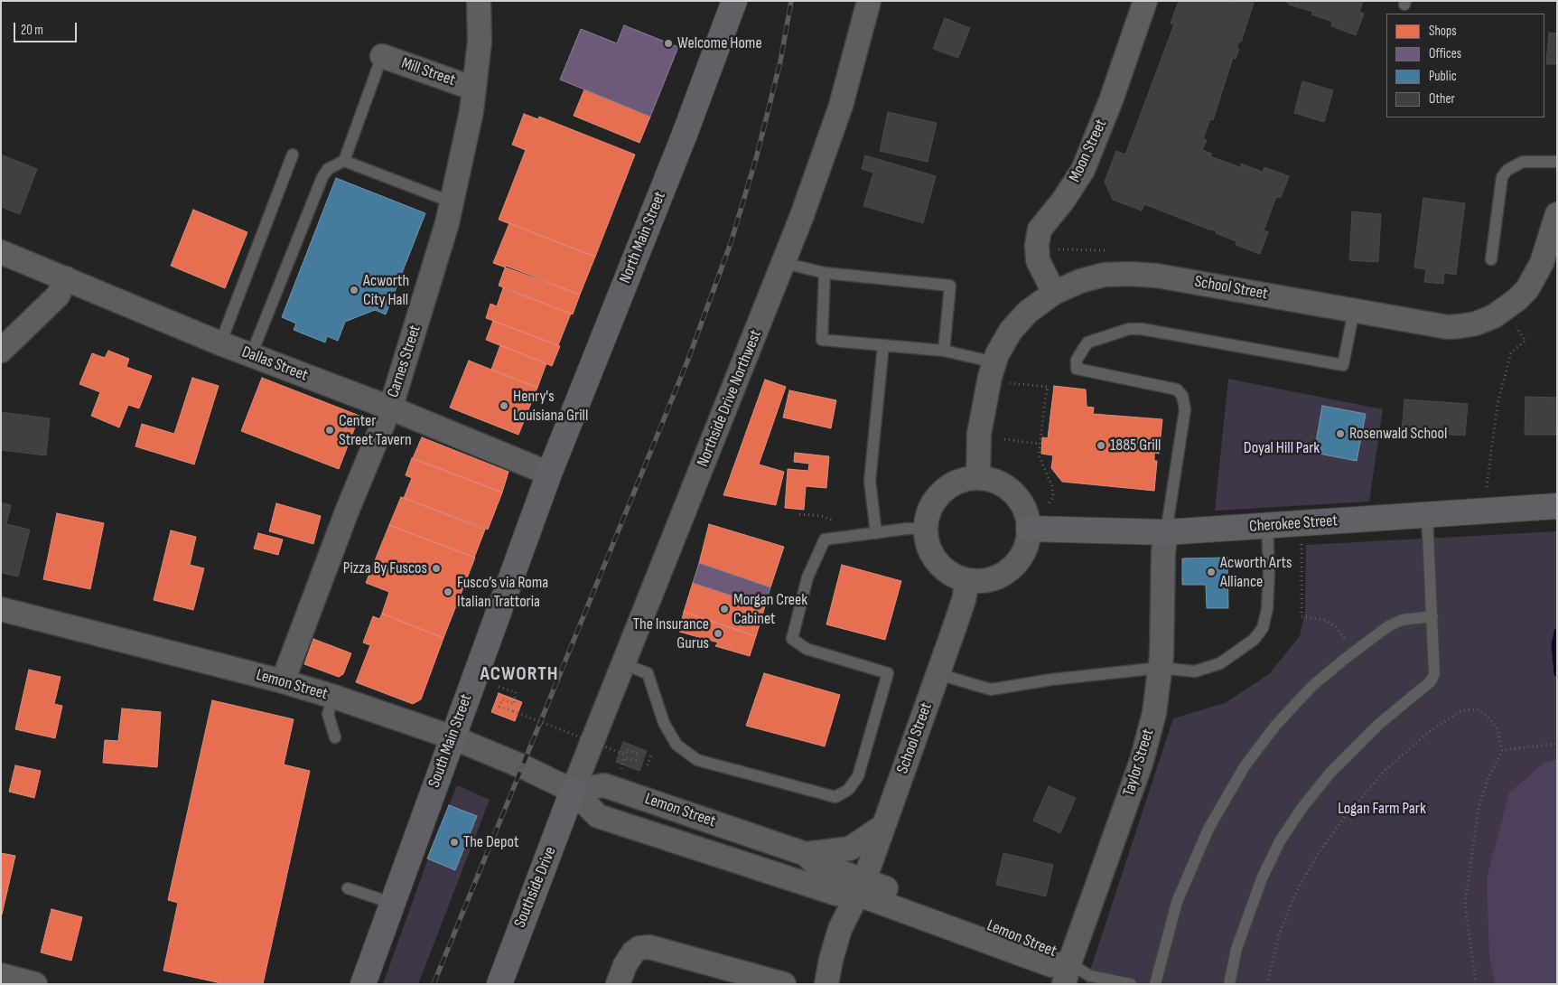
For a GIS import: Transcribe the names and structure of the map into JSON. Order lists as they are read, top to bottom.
{
  "streets": {
    "main road": [
      "North Main Street",
      "Cherokee Street",
      "South Main Street",
      "Southside Drive"
    ],
    "street": [
      "Mill Street",
      "Moon Street",
      "School Street",
      "Carnes Street",
      "Dallas Street",
      "Northside Drive Northwest",
      "Lemon Street",
      "Taylor Street"
    ]
  },
  "crossings": [
    ["Mill Street", "Carnes Street"],
    ["Moon Street", "School Street"],
    ["North Main Street", "Dallas Street"],
    ["North Main Street", "South Main Street"],
    ["School Street", "Cherokee Street"],
    ["School Street", "Lemon Street"],
    ["Carnes Street", "Dallas Street"],
    ["Carnes Street", "Lemon Street"],
    ["Dallas Street", "South Main Street"],
    ["Northside Drive Northwest", "Lemon Street"],
    ["Northside Drive Northwest", "Southside Drive"],
    ["Cherokee Street", "Taylor Street"],
    ["Lemon Street", "South Main Street"],
    ["Lemon Street", "Taylor Street"],
    ["Lemon Street", "Southside Drive"]
  ],
  "districts": ["ACWORTH"],
  "parks": ["Doyal Hill Park", "Logan Farm Park"],
  "places": [
    "Welcome Home",
    "Acworth City Hall",
    "Henry's Louisiana Grill",
    "Center Street Tavern",
    "Rosenwald School",
    "1885 Grill",
    "Pizza By Fuscos",
    "Acworth Arts Alliance",
    "Fusco’s via Roma Italian Trattoria",
    "Morgan Creek Cabinet",
    "The Insurance Gurus",
    "The Depot"
  ],
  "legend": [
    "Shops",
    "Offices",
    "Public",
    "Other"
  ],
  "scale_bar": "20 m"
}
